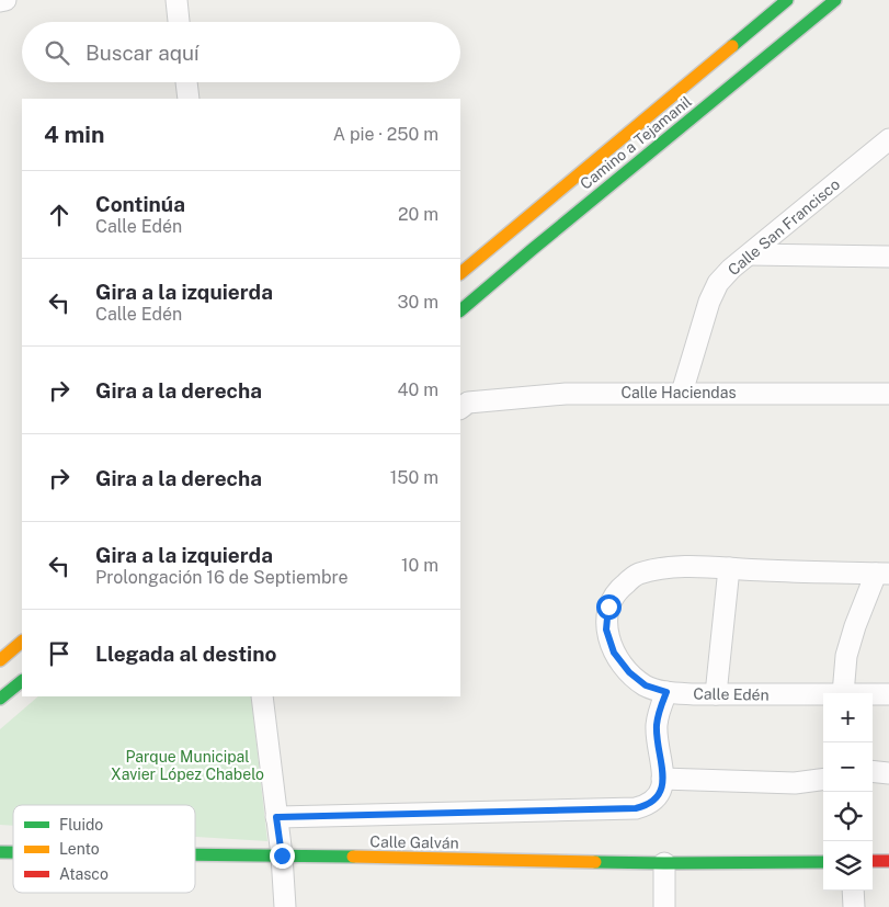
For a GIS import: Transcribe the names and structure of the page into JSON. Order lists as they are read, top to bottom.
{
  "streets": {
    "main road": ["Camino a Tejamanil", "Calle Galván"],
    "street": ["Calle San Francisco", "Calle Haciendas", "Calle Edén"]
  },
  "crossings": [
    ["Calle San Francisco", "Calle Haciendas"]
  ],
  "parks": ["Parque Municipal Xavier López Chabelo"],
  "legend": ["Fluido", "Lento", "Atasco"],
  "page": {
    "search": "Buscar aquí",
    "heading": ["4 min", "A pie · 250 m"],
    "list": [
      ["Continúa", "Calle Edén", "20 m"],
      ["Gira a la izquierda", "Calle Edén", "30 m"],
      ["Gira a la derecha", "40 m"],
      ["Gira a la derecha", "150 m"],
      ["Gira a la izquierda", "Prolongación 16 de Septiembre", "10 m"],
      "Llegada al destino"
    ],
    "map_buttons": ["+", "−"]
  }
}
